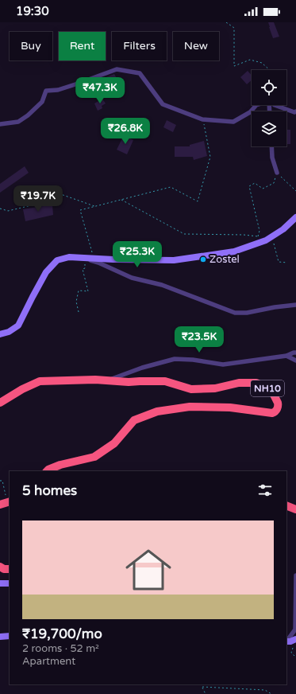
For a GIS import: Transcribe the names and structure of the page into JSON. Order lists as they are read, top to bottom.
{
  "streets": {
    "highway": ["NH10"]
  },
  "places": ["Zostel"],
  "page": {
    "status": "19:30",
    "chip": [
      "Buy",
      "Rent",
      "Filters",
      "New"
    ],
    "price": [
      "₹47.3K",
      "₹26.8K",
      "₹19.7K",
      "₹25.3K",
      "₹23.5K"
    ],
    "heading": "5 homes",
    "list": [
      {
        "name": "₹19,700/mo",
        "note": "2 rooms · 52 m² · Apartment"
      }
    ]
  }
}
